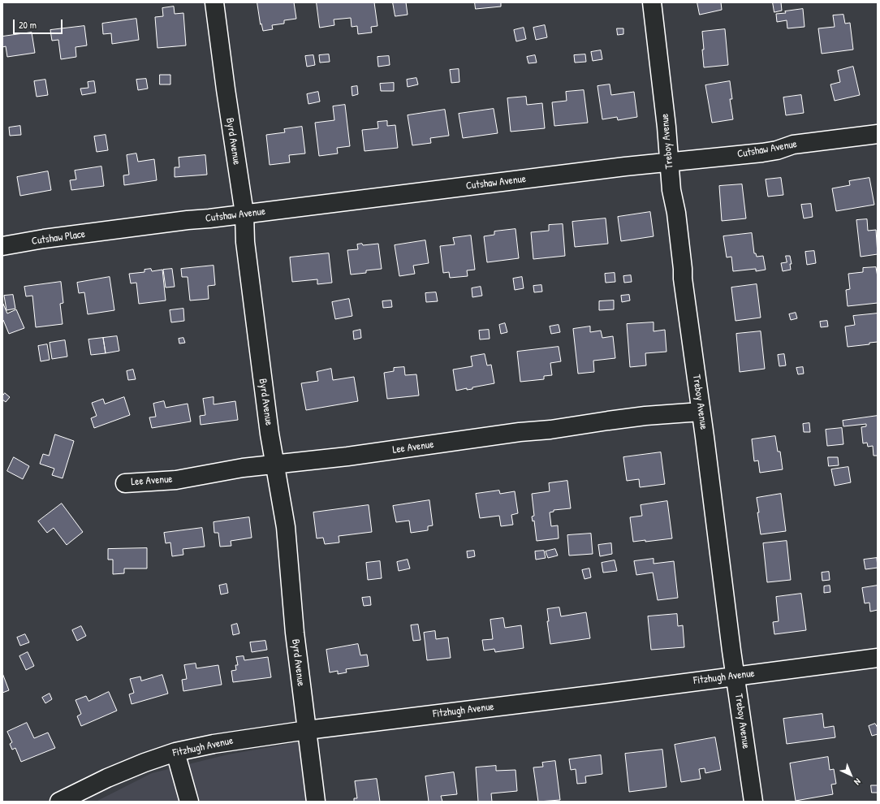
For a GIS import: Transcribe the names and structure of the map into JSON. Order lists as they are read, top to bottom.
{
  "streets": {
    "street": [
      "Byrd Avenue",
      "Treboy Avenue",
      "Cutshaw Avenue",
      "Cutshaw Place",
      "Lee Avenue",
      "Fitzhugh Avenue"
    ]
  },
  "crossings": [
    ["Byrd Avenue", "Cutshaw Avenue"],
    ["Byrd Avenue", "Lee Avenue"],
    ["Byrd Avenue", "Fitzhugh Avenue"],
    ["Treboy Avenue", "Cutshaw Avenue"],
    ["Treboy Avenue", "Lee Avenue"],
    ["Treboy Avenue", "Fitzhugh Avenue"],
    ["Cutshaw Avenue", "Cutshaw Place"]
  ],
  "scale_bar": "20 m",
  "north": "bottom right"
}
